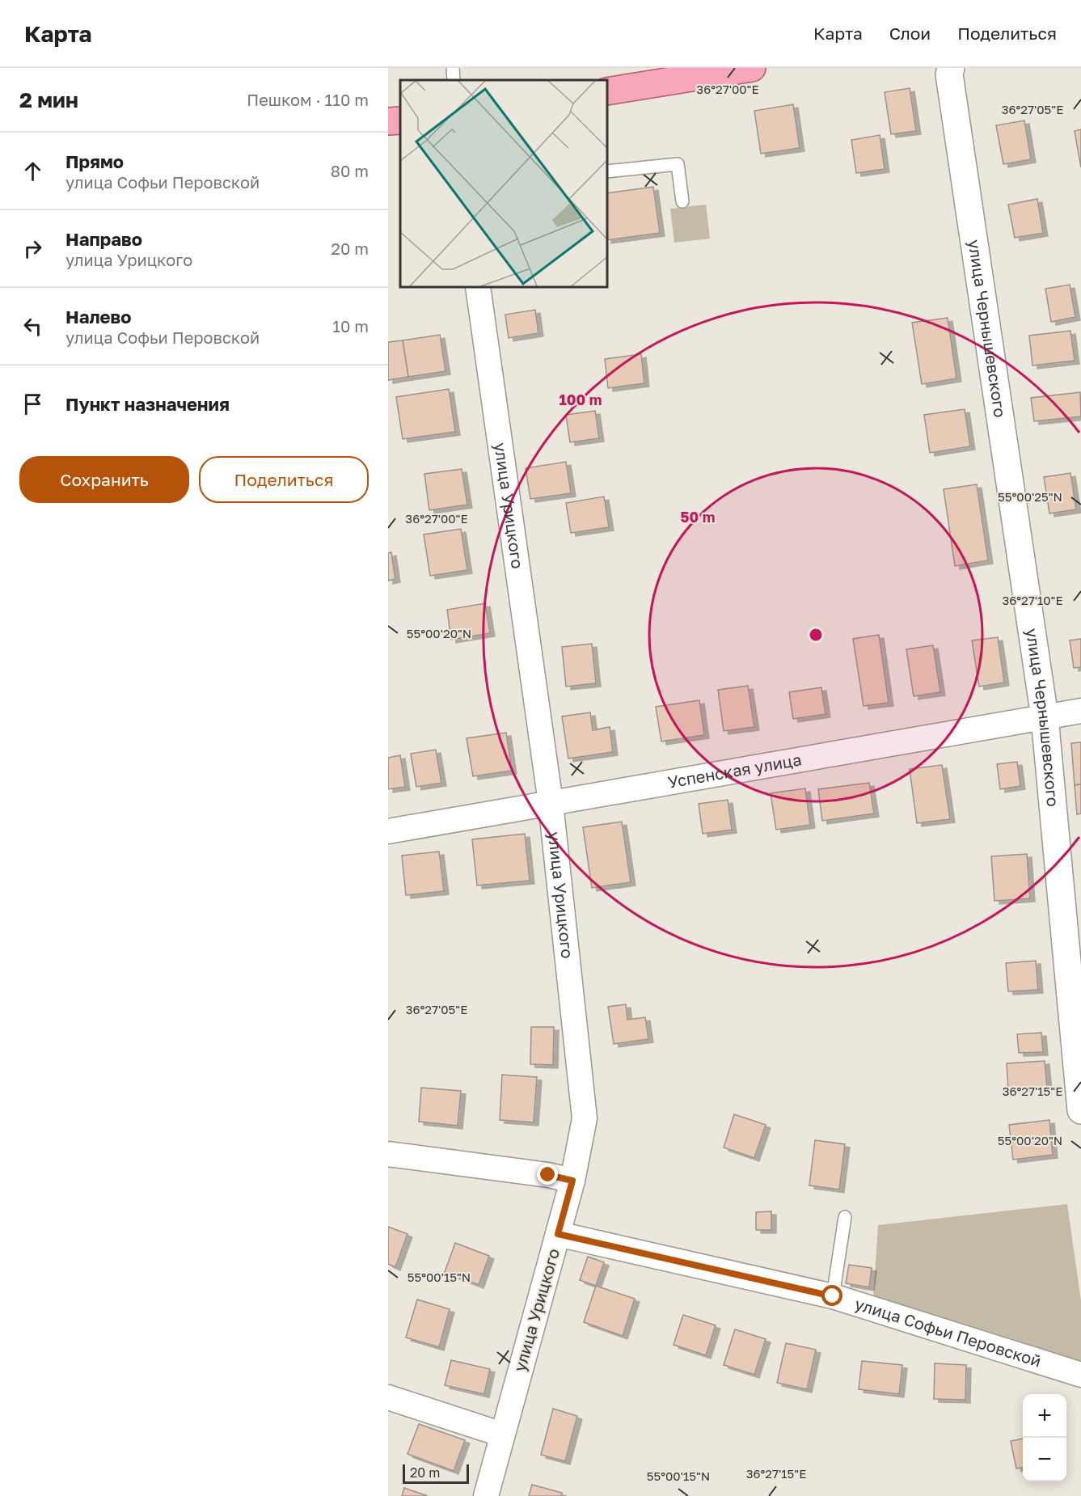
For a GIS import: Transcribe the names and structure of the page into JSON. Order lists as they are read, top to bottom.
{
  "streets": {
    "street": [
      "улица Чернышевского",
      "улица Урицкого",
      "Успенская улица",
      "улица Софьи Перовской"
    ]
  },
  "crossings": [
    ["улица Чернышевского", "Успенская улица"],
    ["улица Урицкого", "Успенская улица"],
    ["улица Урицкого", "улица Софьи Перовской"]
  ],
  "scale_bar": "20 m",
  "page": {
    "header": "Карта",
    "nav": ["Карта", "Слои", "Поделиться"],
    "heading": ["2 мин", "Пешком · 110 m"],
    "list": [
      ["Прямо", "улица Софьи Перовской", "80 m"],
      ["Направо", "улица Урицкого", "20 m"],
      ["Налево", "улица Софьи Перовской", "10 m"],
      "Пункт назначения"
    ],
    "buttons": ["Сохранить", "Поделиться"],
    "map_buttons": ["+", "−"],
    "scale": "20 m"
  },
  "coordinates": [
    "36°27'00\"E",
    "36°27'05\"E",
    "55°00'25\"N",
    "36°27'10\"E",
    "55°00'20\"N",
    "36°27'15\"E",
    "55°00'15\"N"
  ],
  "rings": ["100 m", "50 m"]
}
